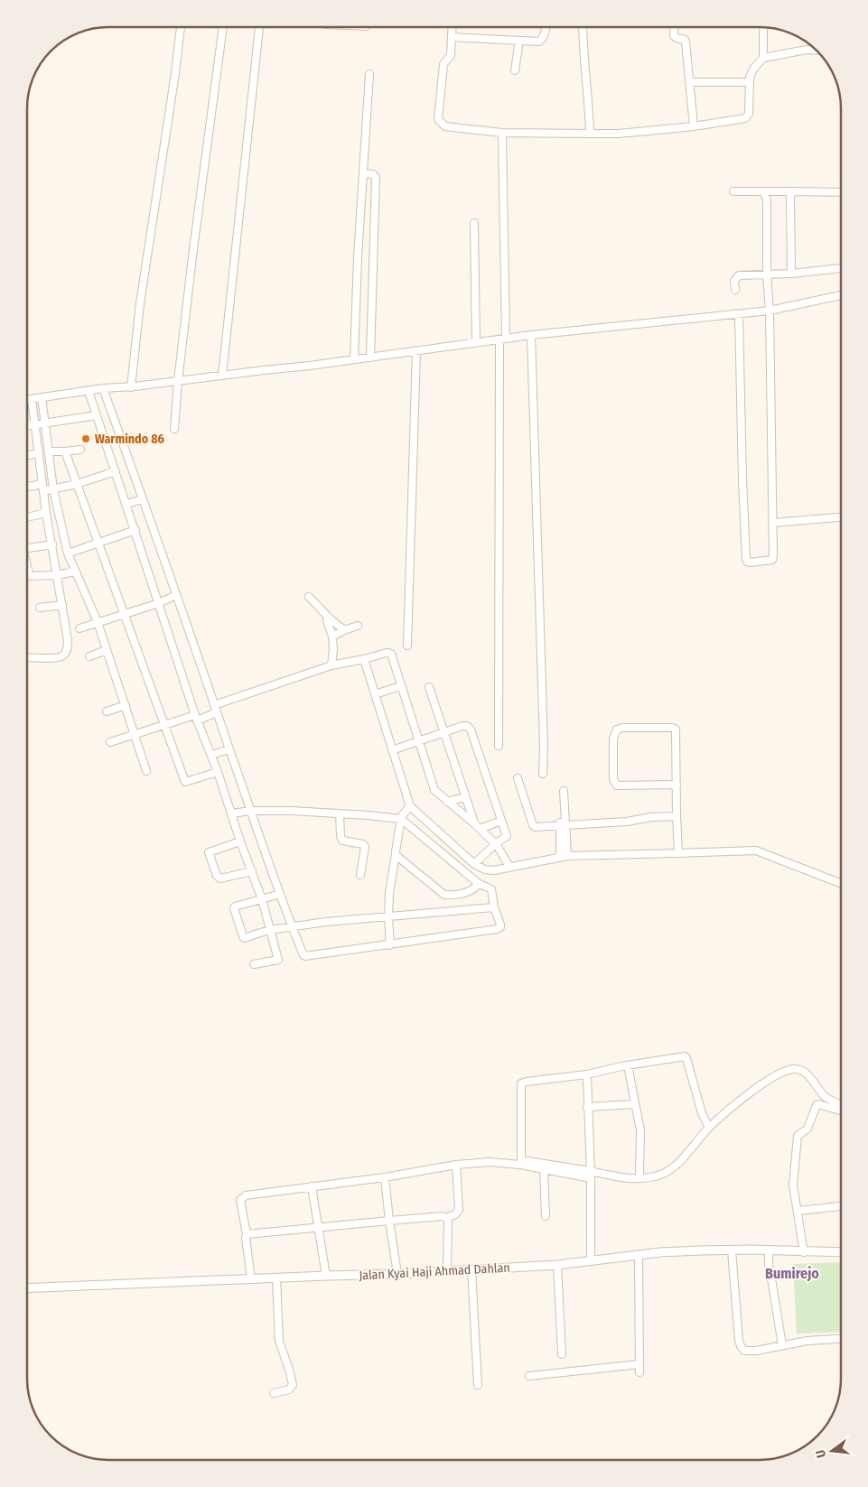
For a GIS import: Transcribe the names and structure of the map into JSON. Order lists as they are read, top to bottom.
{
  "streets": {
    "street": ["Jalan Kyai Haji Ahmad Dahlan"]
  },
  "districts": ["Bumirejo"],
  "places": ["Warmindo 86"],
  "north": "left"
}
